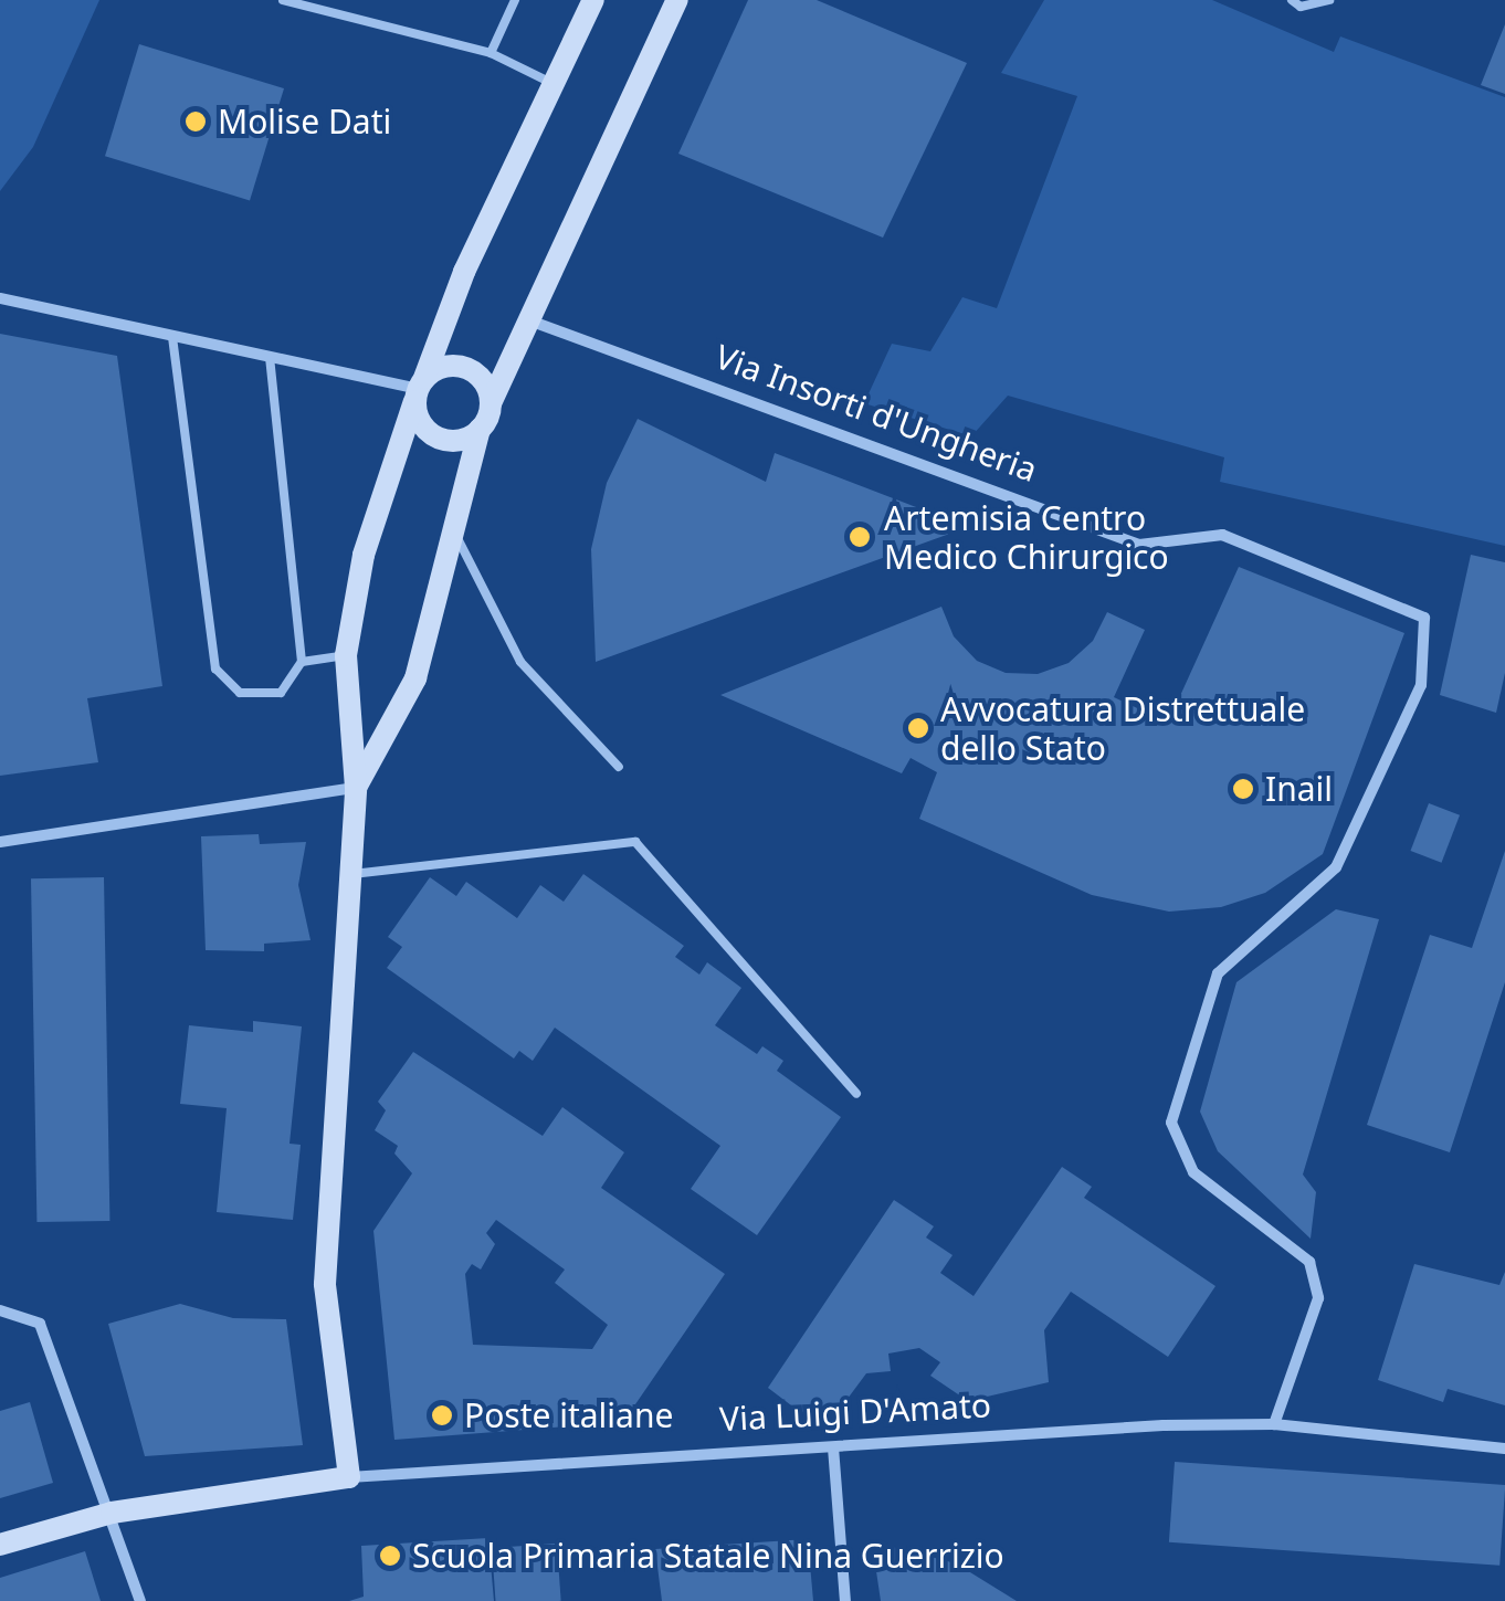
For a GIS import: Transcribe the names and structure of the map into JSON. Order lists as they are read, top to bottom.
{
  "streets": {
    "main road": ["Via Luigi D'Amato"],
    "street": ["Via Insorti d'Ungheria"]
  },
  "crossings": [
    ["Via Insorti d'Ungheria", "Via Luigi D'Amato"]
  ],
  "places": [
    "Molise Dati",
    "Artemisia Centro Medico Chirurgico",
    "Avvocatura Distrettuale dello Stato",
    "Inail",
    "Poste italiane",
    "Scuola Primaria Statale Nina Guerrizio"
  ]
}
